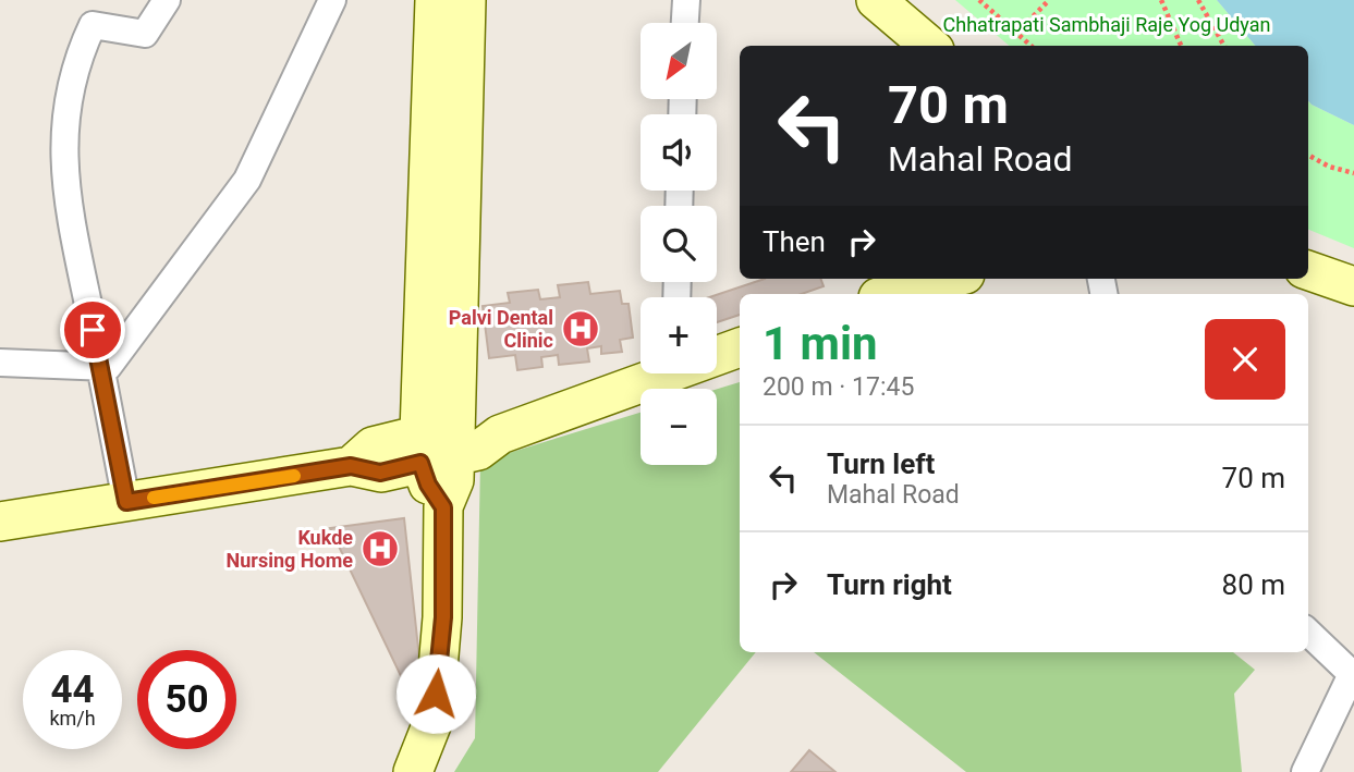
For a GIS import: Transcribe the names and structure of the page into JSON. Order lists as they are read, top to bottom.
{
  "parks": ["Chhatrapati Sambhaji Raje Yog Udyan"],
  "places": {
    "hospital": ["Palvi Dental Clinic", "Kukde Nursing Home"]
  },
  "north": "bottom left",
  "page": {
    "map_buttons": ["+", "−"],
    "turn": ["70 m", "Mahal Road"],
    "then": "Then",
    "heading": ["1 min", "200 m · 17:45"],
    "list": [
      {
        "name": "Turn left",
        "note": "Mahal Road",
        "value": "70 m"
      },
      {
        "name": "Turn right",
        "value": "80 m"
      }
    ],
    "speed": "44 km/h",
    "limit": "50"
  }
}
